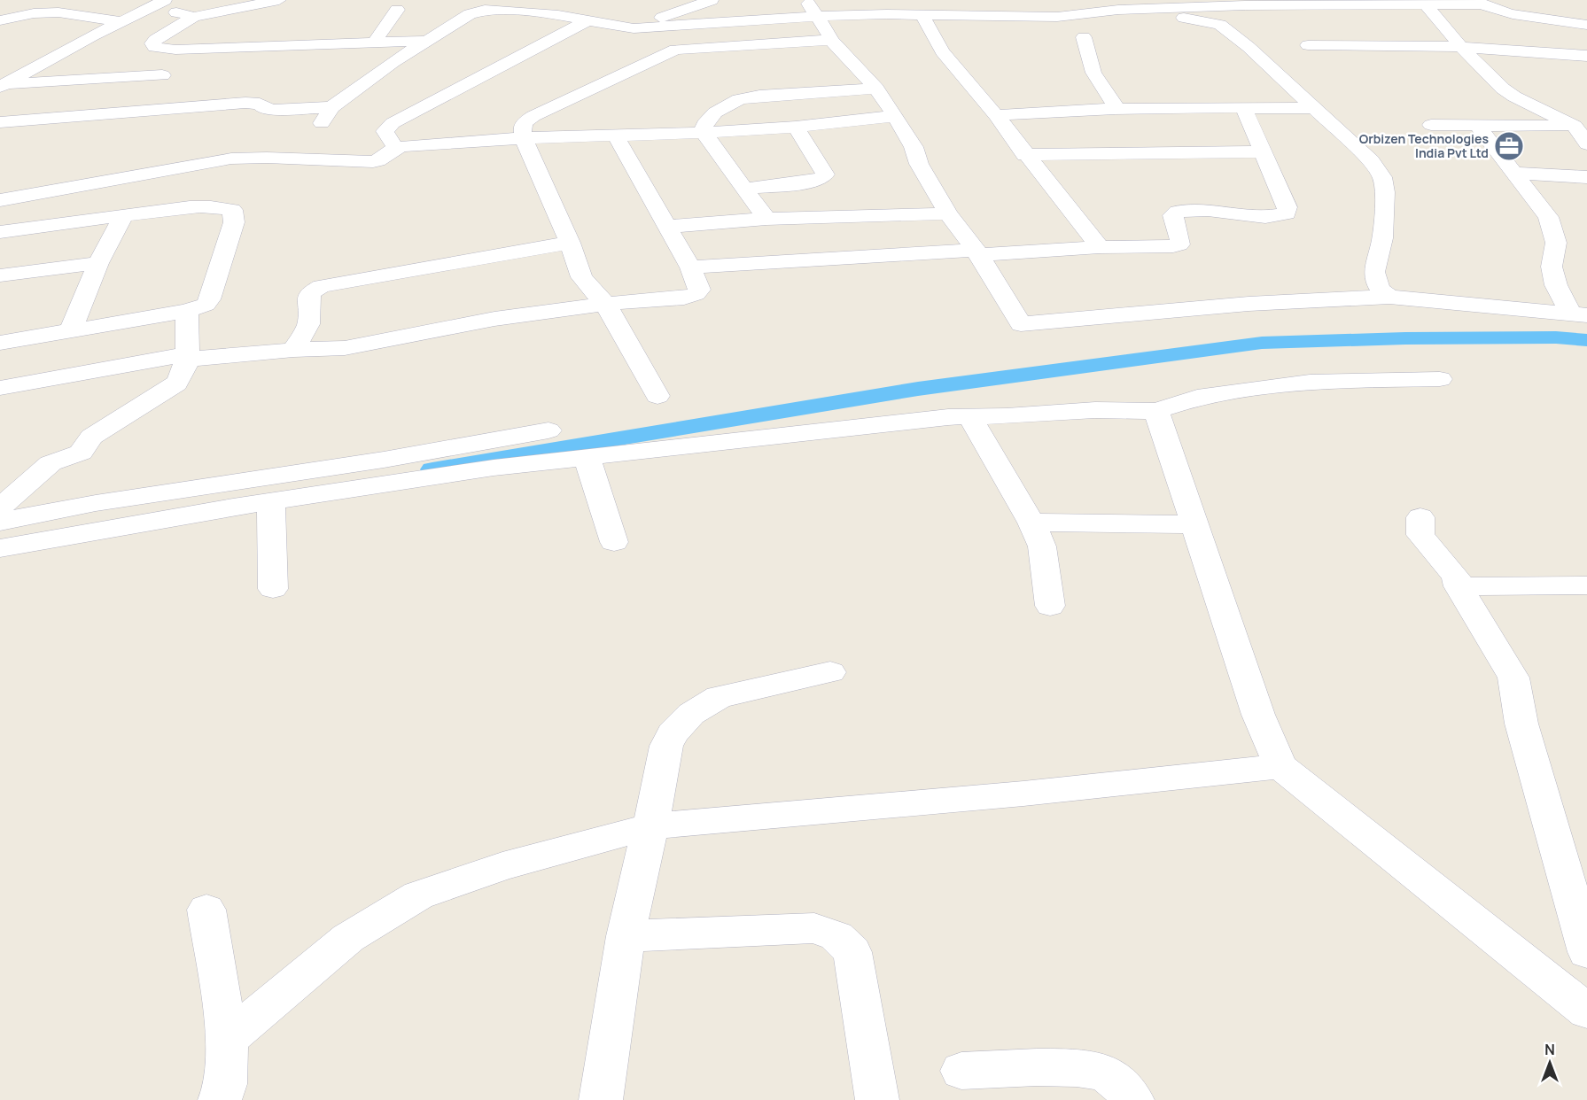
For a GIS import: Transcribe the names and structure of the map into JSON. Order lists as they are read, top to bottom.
{
  "places": {
    "office": ["Orbizen Technologies India Pvt Ltd"]
  },
  "north": "top"
}
